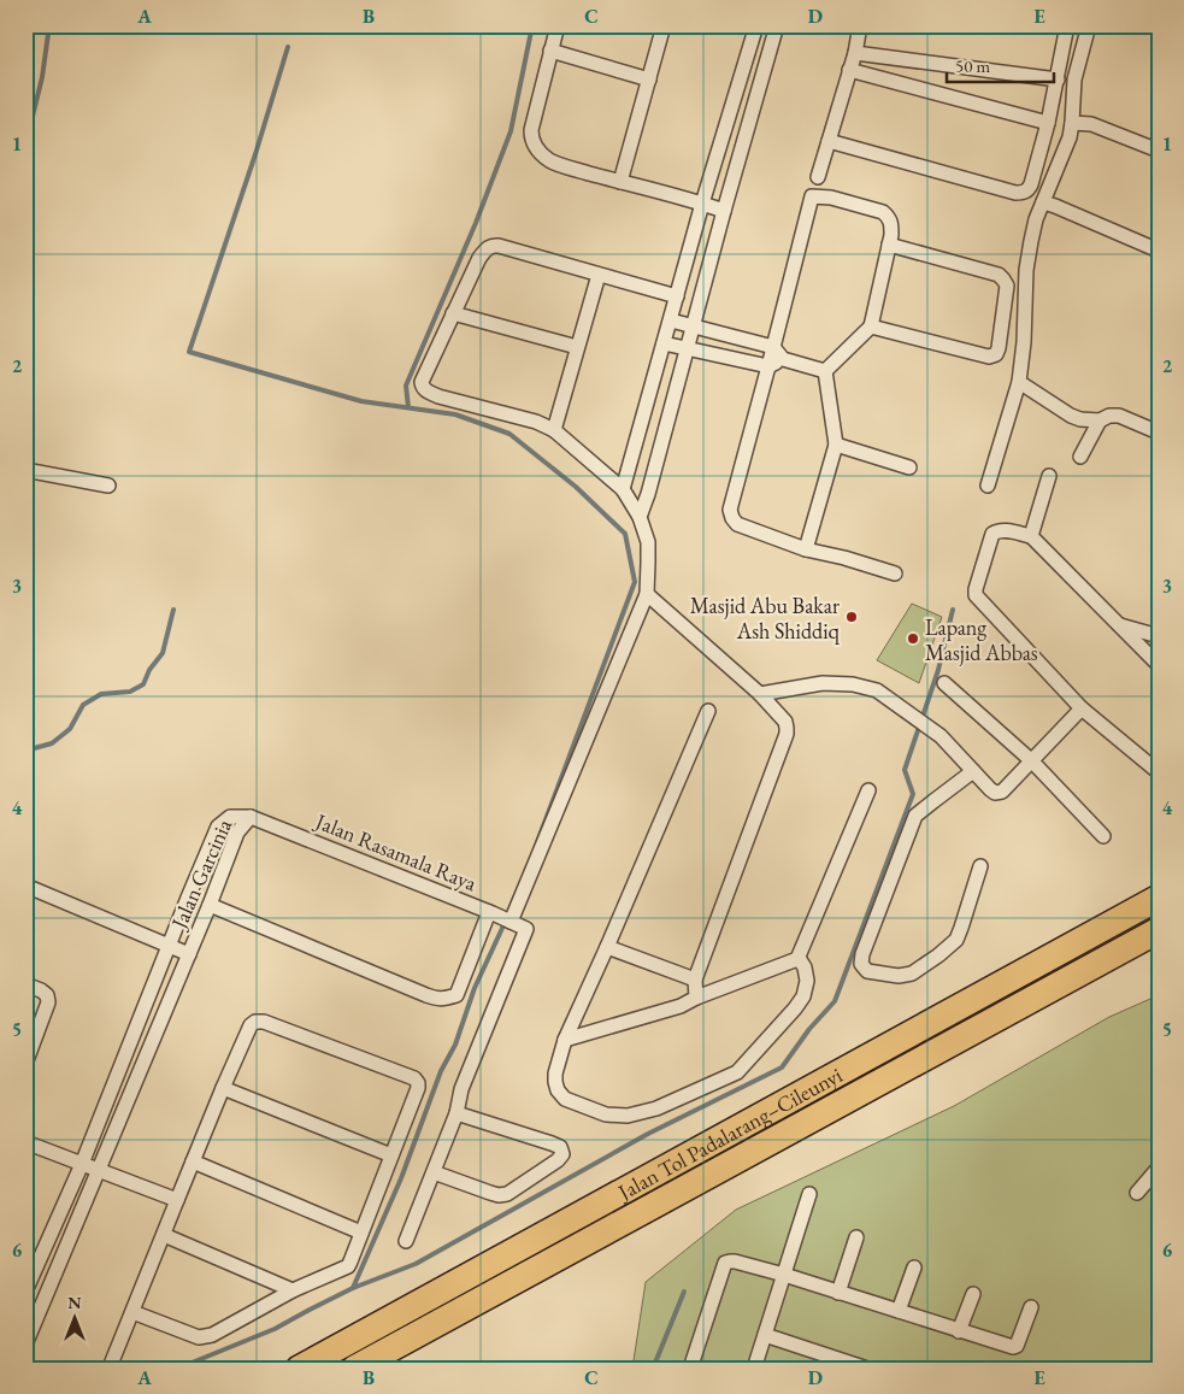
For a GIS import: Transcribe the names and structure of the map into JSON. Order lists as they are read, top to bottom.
{
  "streets": {
    "highway": ["Jalan Tol Padalarang–Cileunyi"],
    "street": ["Jalan Rasamala Raya", "Jalan Garcinia"]
  },
  "crossings": [
    ["Jalan Rasamala Raya", "Jalan Garcinia"]
  ],
  "places": ["Masjid Abu Bakar Ash Shiddiq", "Lapang Masjid Abbas"],
  "scale_bar": "50 m",
  "north": "top",
  "grid": {
    "columns": [
      "A",
      "B",
      "C",
      "D",
      "E"
    ],
    "rows": [
      "1",
      "2",
      "3",
      "4",
      "5",
      "6"
    ]
  }
}
